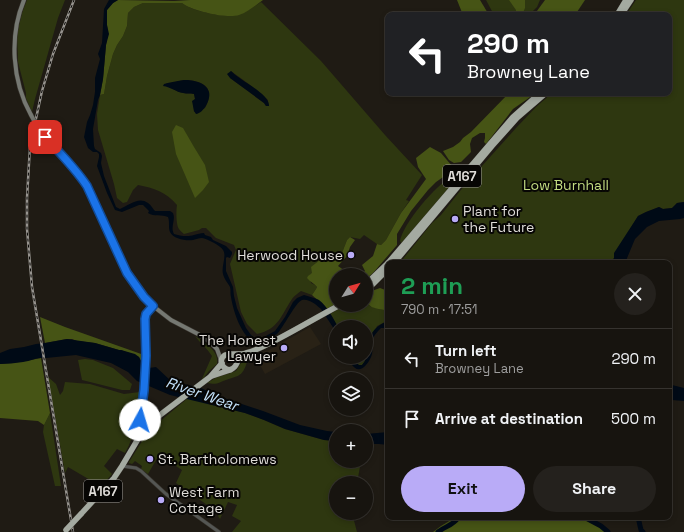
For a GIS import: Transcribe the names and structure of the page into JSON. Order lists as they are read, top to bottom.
{
  "streets": {
    "highway": ["A167"]
  },
  "water": ["River Wear"],
  "parks": ["Low Burnhall"],
  "places": [
    "Plant for the Future",
    "Herwood House",
    "The Honest Lawyer",
    "St. Bartholomews",
    "West Farm Cottage"
  ],
  "north": "top right",
  "page": {
    "turn": ["290 m", "Browney Lane"],
    "heading": ["2 min", "790 m · 17:51"],
    "map_buttons": ["+", "−"],
    "list": [
      {
        "name": "Turn left",
        "note": "Browney Lane",
        "value": "290 m"
      },
      {
        "name": "Arrive at destination",
        "value": "500 m"
      }
    ],
    "buttons": ["Exit", "Share"]
  }
}
